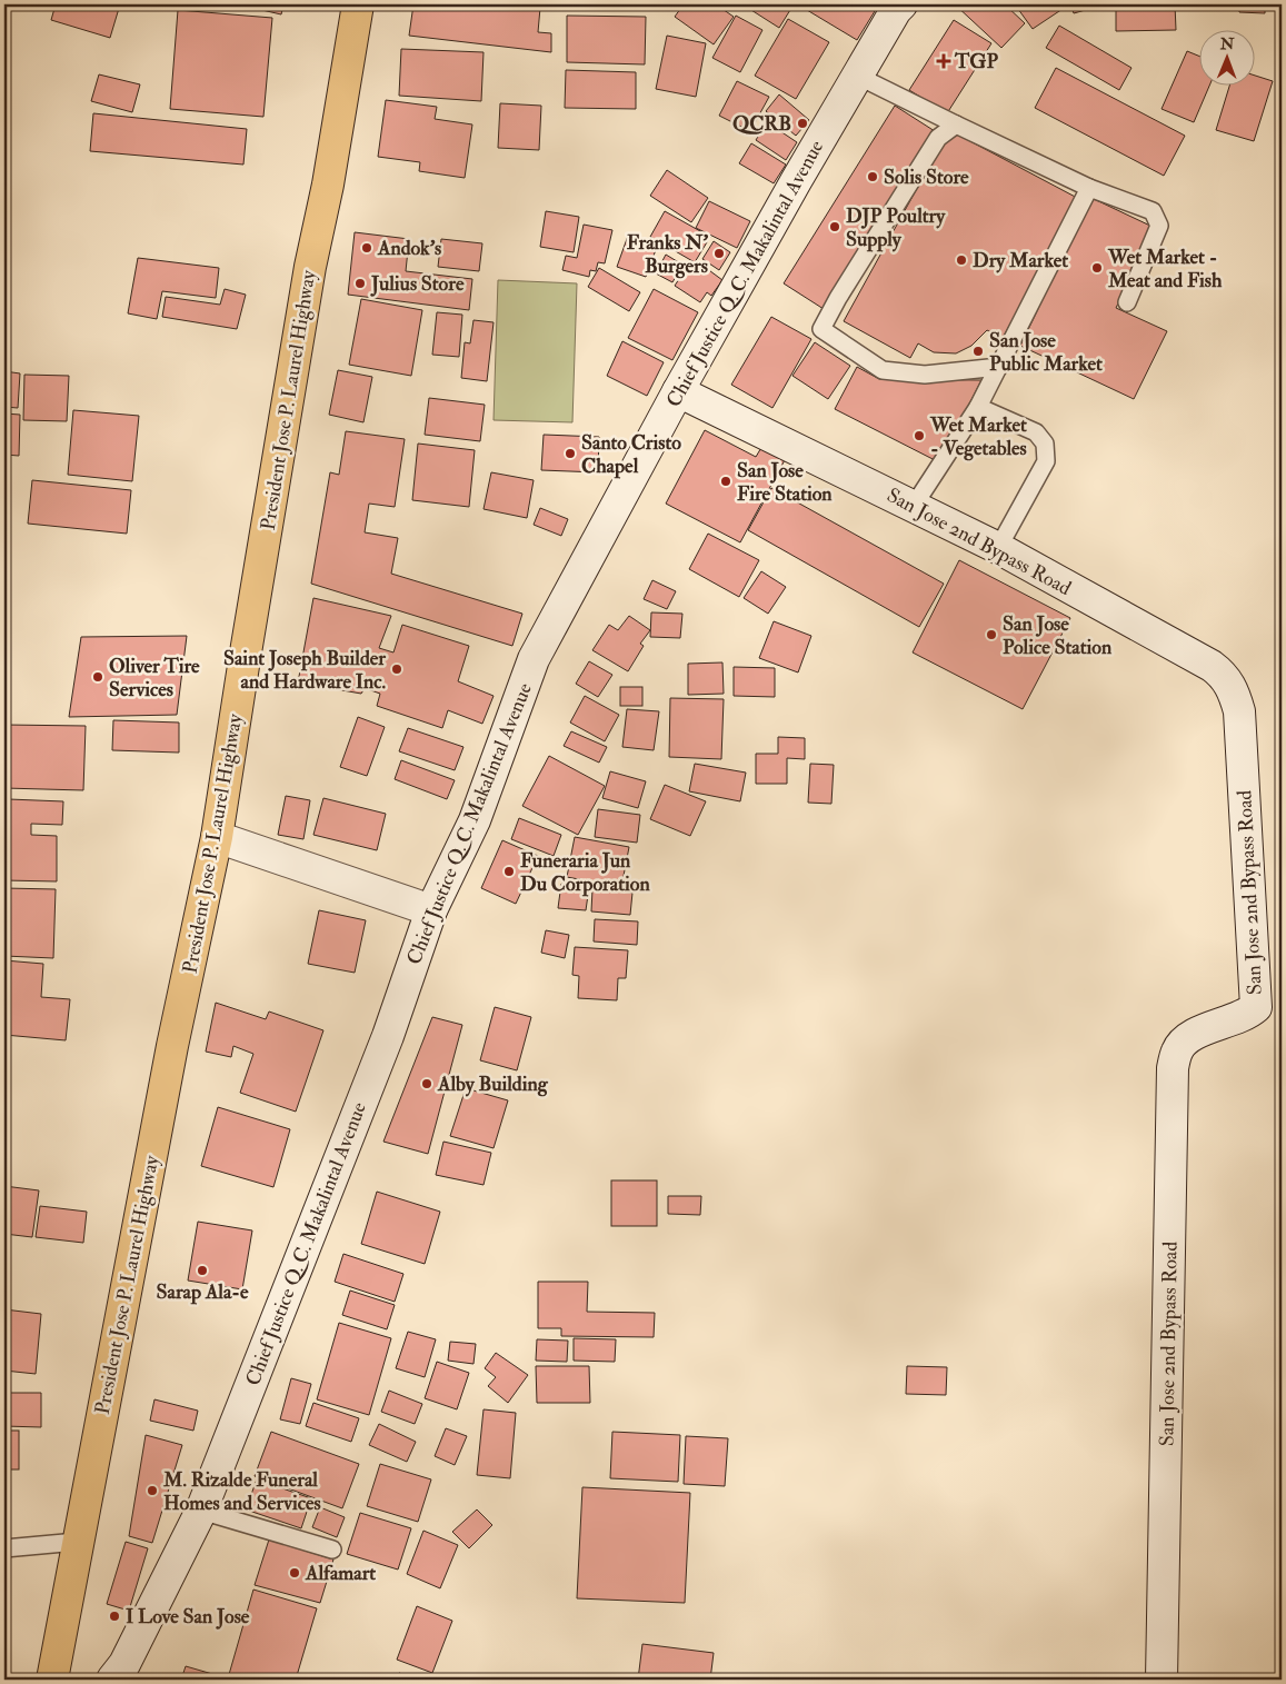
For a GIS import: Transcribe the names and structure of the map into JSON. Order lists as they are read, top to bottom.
{
  "streets": {
    "highway": ["President Jose P. Laurel Highway"],
    "street": ["Chief Justice Q. C. Makalintal Avenue", "San Jose 2nd Bypass Road"]
  },
  "crossings": [
    ["Chief Justice Q. C. Makalintal Avenue", "San Jose 2nd Bypass Road"]
  ],
  "places": {
    "health": ["TGP"],
    "other": [
      "QCRB",
      "Solis Store",
      "DJP Poultry Supply",
      "Andok's",
      "Franks N’ Burgers",
      "Dry Market",
      "Wet Market - Meat and Fish",
      "Julius Store",
      "San Jose Public Market",
      "Wet Market - Vegetables",
      "Santo Cristo Chapel",
      "San Jose Fire Station",
      "San Jose Police Station",
      "Saint Joseph Builder and Hardware Inc.",
      "Oliver Tire Services",
      "Funeraria Jun Du Corporation",
      "Alby Building",
      "Sarap Ala-e",
      "M. Rizalde Funeral Homes and Services",
      "Alfamart",
      "I Love San Jose"
    ]
  },
  "north": "top"
}
